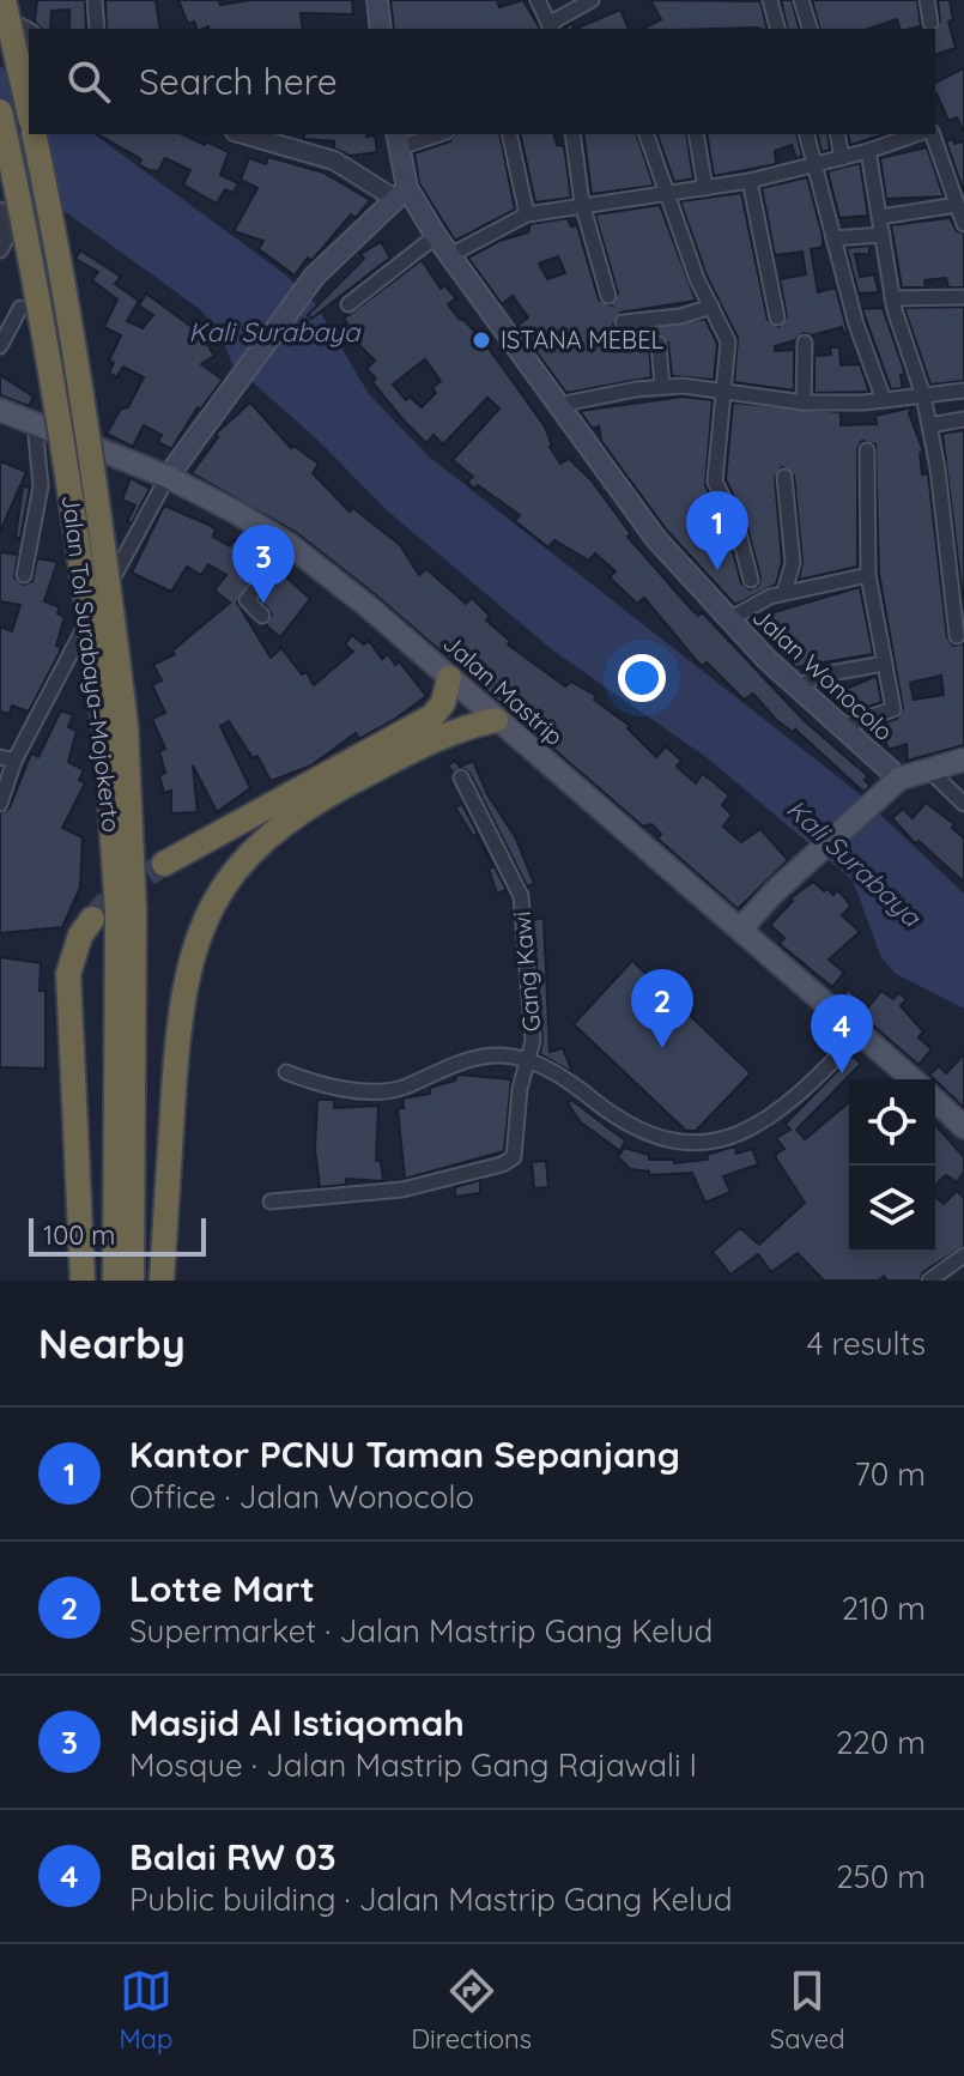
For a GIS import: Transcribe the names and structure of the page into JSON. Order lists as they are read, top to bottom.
{
  "streets": {
    "highway": ["Jalan Tol Surabaya–Mojokerto"],
    "main road": ["Jalan Wonocolo", "Jalan Mastrip"],
    "street": ["Gang Kawi"]
  },
  "water": ["Kali Surabaya"],
  "places": ["ISTANA MEBEL"],
  "scale_bar": "100 m",
  "page": {
    "search": "Search here",
    "pins": [
      "1",
      "3",
      "2",
      "4"
    ],
    "scale": "100 m",
    "heading": ["Nearby", "4 results"],
    "list": [
      {
        "mark": "1",
        "name": "Kantor PCNU Taman Sepanjang",
        "note": "Office · Jalan Wonocolo",
        "value": "70 m"
      },
      {
        "mark": "2",
        "name": "Lotte Mart",
        "note": "Supermarket · Jalan Mastrip Gang Kelud",
        "value": "210 m"
      },
      {
        "mark": "3",
        "name": "Masjid Al Istiqomah",
        "note": "Mosque · Jalan Mastrip Gang Rajawali I",
        "value": "220 m"
      },
      {
        "mark": "4",
        "name": "Balai RW 03",
        "note": "Public building · Jalan Mastrip Gang Kelud",
        "value": "250 m"
      }
    ],
    "nav": ["Map", "Directions", "Saved"]
  }
}
